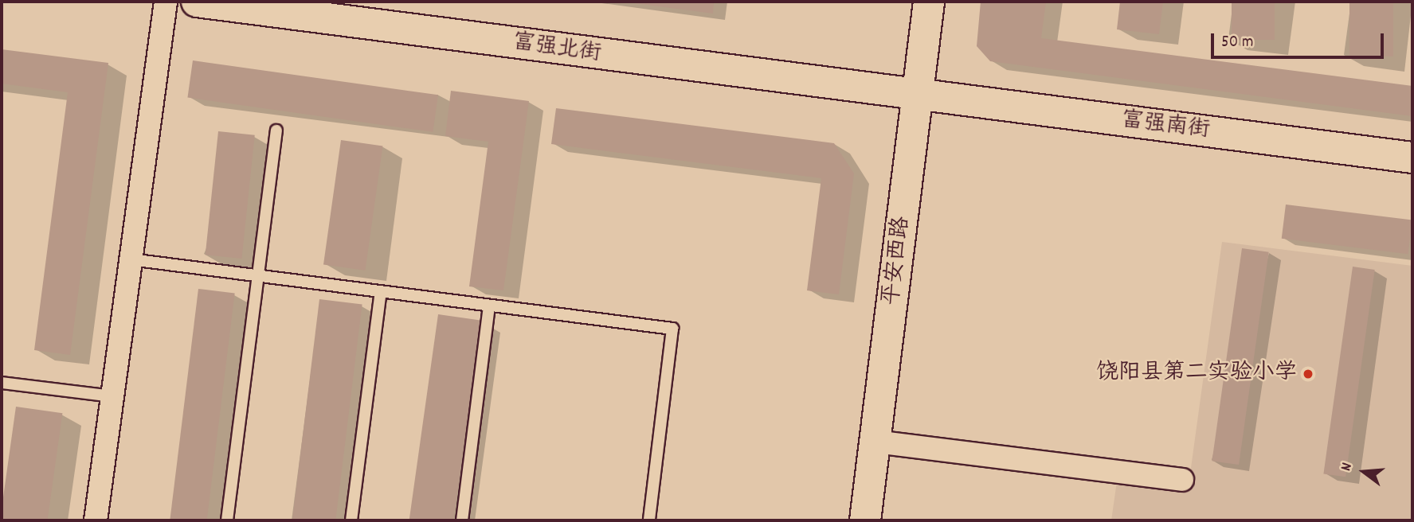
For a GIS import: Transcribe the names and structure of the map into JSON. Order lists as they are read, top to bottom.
{
  "streets": {
    "street": ["富强北街", "富强南街", "平安西路"]
  },
  "crossings": [
    ["富强北街", "富强南街"],
    ["富强北街", "平安西路"],
    ["富强南街", "平安西路"]
  ],
  "places": ["饶阳县第二实验小学"],
  "scale_bar": "50 m",
  "north": "left"
}
